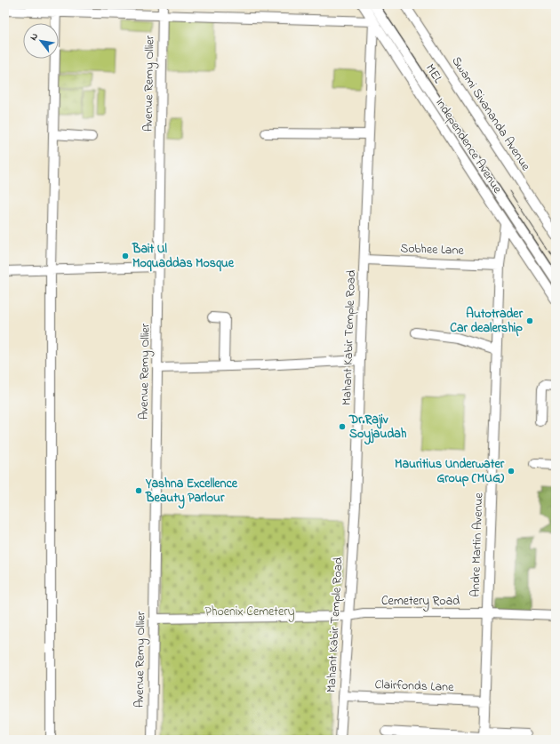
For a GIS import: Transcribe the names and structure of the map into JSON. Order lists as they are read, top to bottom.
{
  "streets": {
    "street": [
      "MEL",
      "Avenue Remy Ollier",
      "Swami Sivananda Avenue",
      "Independence Avenue",
      "Sobhee Lane",
      "Mahant Kabir Temple Road",
      "Andre Martin Avenue",
      "Cemetery Road",
      "Clairfonds Lane"
    ]
  },
  "crossings": [
    ["Avenue Remy Ollier", "Cemetery Road"],
    ["Independence Avenue", "Mahant Kabir Temple Road"],
    ["Independence Avenue", "Andre Martin Avenue"],
    ["Sobhee Lane", "Mahant Kabir Temple Road"],
    ["Sobhee Lane", "Andre Martin Avenue"],
    ["Mahant Kabir Temple Road", "Cemetery Road"],
    ["Mahant Kabir Temple Road", "Clairfonds Lane"],
    ["Andre Martin Avenue", "Cemetery Road"],
    ["Andre Martin Avenue", "Clairfonds Lane"]
  ],
  "parks": ["Phoenix Cemetery"],
  "places": [
    "Bait Ul Moquaddas Mosque",
    "Autotrader Car dealership",
    "Dr.Rajiv Soyjaudah",
    "Mauritius Underwater Group (MUG)",
    "Yashna Excellence Beauty Parlour"
  ],
  "north": "top left"
}
